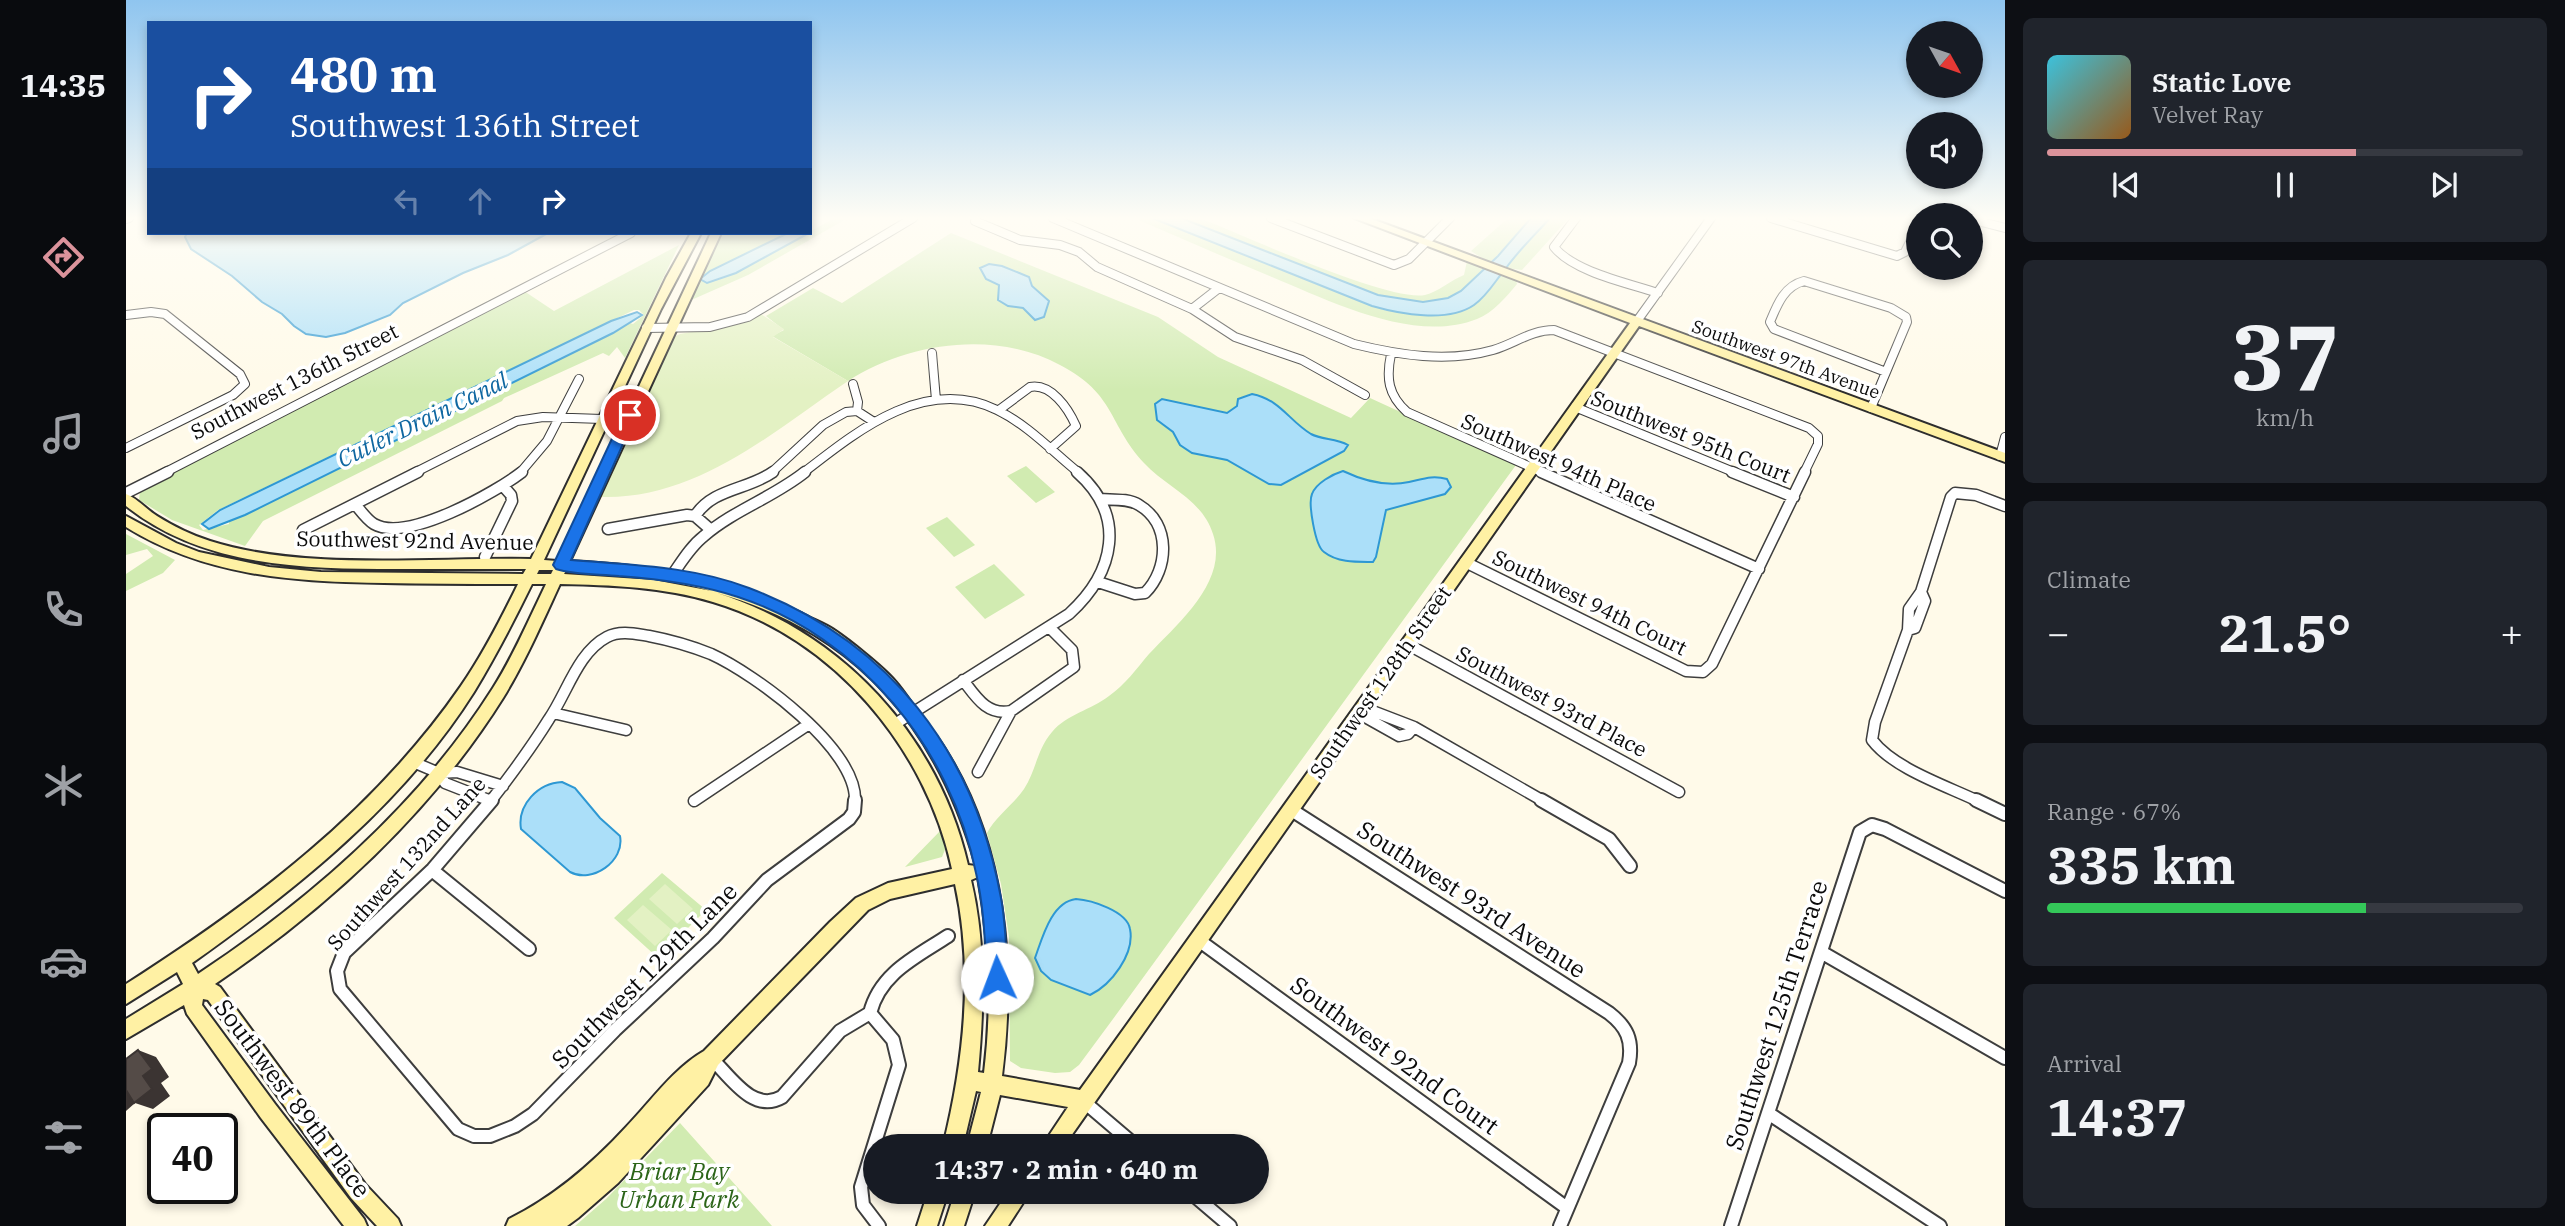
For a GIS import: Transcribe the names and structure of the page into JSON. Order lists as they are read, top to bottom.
{
  "streets": {
    "street": [
      "Southwest 97th Avenue",
      "Southwest 136th Street",
      "Southwest 95th Court",
      "Southwest 94th Place",
      "Southwest 92nd Avenue",
      "Southwest 94th Court",
      "Southwest 128th Street",
      "Southwest 93rd Place",
      "Southwest 132nd Lane",
      "Southwest 93rd Avenue",
      "Southwest 129th Lane",
      "Southwest 125th Terrace",
      "Southwest 92nd Court",
      "Southwest 89th Place"
    ]
  },
  "crossings": [
    ["Southwest 97th Avenue", "Southwest 128th Street"],
    ["Southwest 95th Court", "Southwest 128th Street"],
    ["Southwest 94th Place", "Southwest 94th Court"],
    ["Southwest 94th Place", "Southwest 128th Street"],
    ["Southwest 94th Court", "Southwest 128th Street"],
    ["Southwest 128th Street", "Southwest 93rd Place"],
    ["Southwest 128th Street", "Southwest 93rd Avenue"],
    ["Southwest 128th Street", "Southwest 92nd Court"],
    ["Southwest 132nd Lane", "Southwest 129th Lane"],
    ["Southwest 93rd Avenue", "Southwest 92nd Court"]
  ],
  "water": ["Cutler Drain Canal"],
  "parks": ["Briar Bay Urban Park"],
  "north": "bottom right",
  "page": {
    "tabs": "14:35",
    "turn": ["480 m", "Southwest 136th Street"],
    "song": ["Static Love", "Velvet Ray"],
    "tile": [
      ["37", "km/h"],
      "Climate",
      ["Range · 67%", "335 km"],
      ["Arrival", "14:37"]
    ],
    "heat": ["−", "21.5°", "+"],
    "limit": "40",
    "trip": "14:37 · 2 min · 640 m"
  }
}
